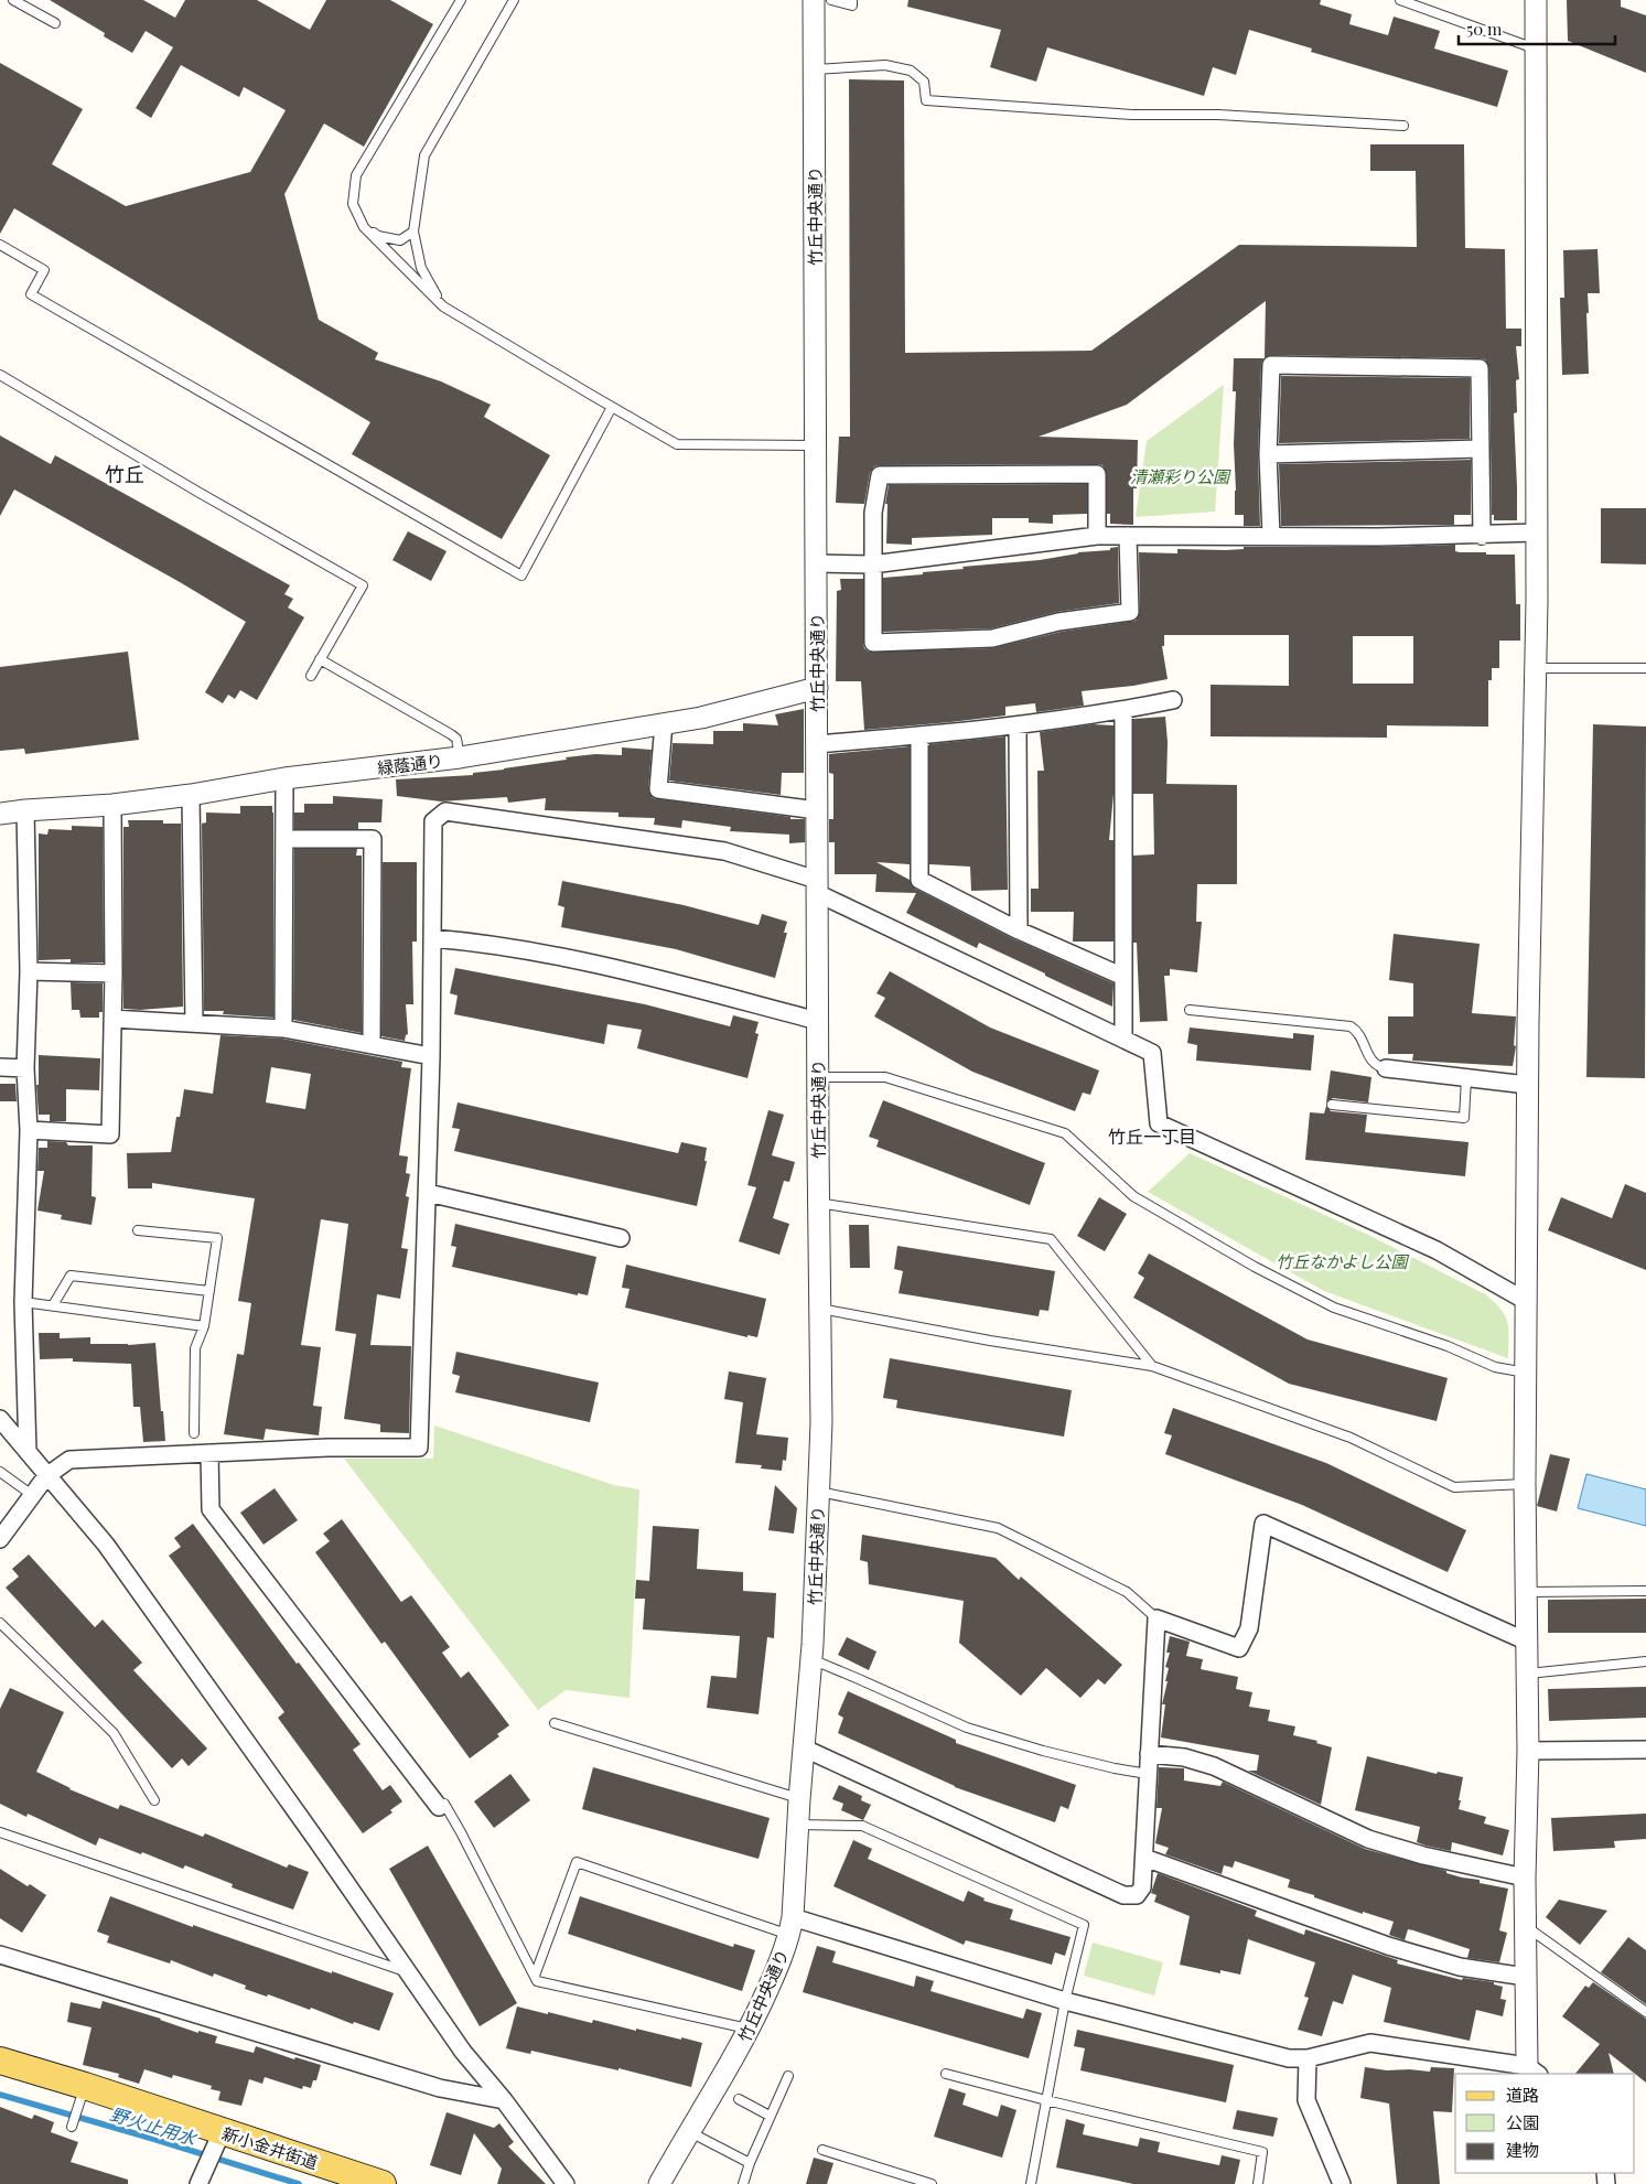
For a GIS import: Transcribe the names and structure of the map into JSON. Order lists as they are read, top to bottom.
{
  "streets": {
    "main road": ["新小金井街道"],
    "street": ["竹丘中央通り", "緑蔭通り"]
  },
  "crossings": [
    ["竹丘中央通り", "緑蔭通り"]
  ],
  "districts": ["竹丘", "竹丘一丁目"],
  "water": ["野火止用水"],
  "parks": ["清瀬彩り公園", "竹丘なかよし公園"],
  "legend": ["道路", "公園", "建物"],
  "scale_bar": "50 m"
}
